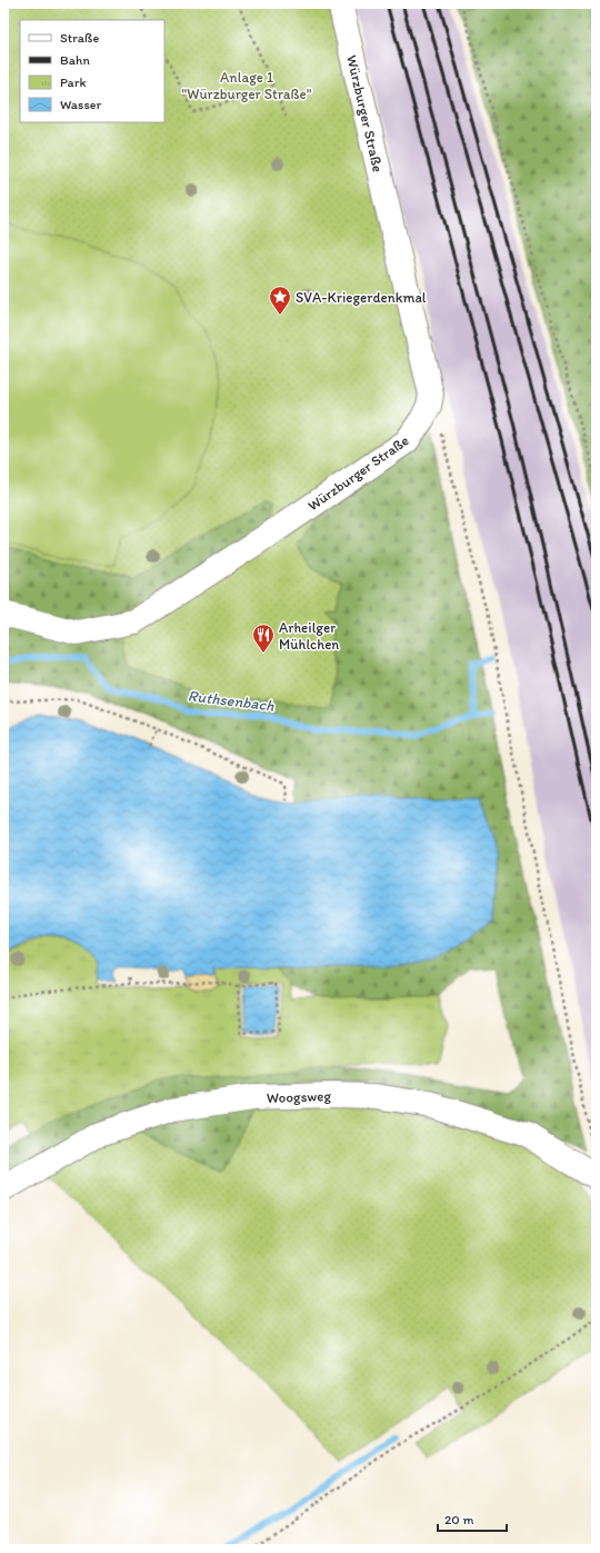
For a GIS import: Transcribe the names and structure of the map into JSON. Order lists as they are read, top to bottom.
{
  "streets": {
    "street": ["Würzburger Straße", "Woogsweg"]
  },
  "water": ["Ruthsenbach"],
  "parks": ["Anlage 1 \"Würzburger Straße\""],
  "places": {
    "place": ["SVA-Kriegerdenkmal"],
    "restaurant": ["Arheilger Mühlchen"]
  },
  "legend": [
    "Straße",
    "Bahn",
    "Park",
    "Wasser"
  ],
  "scale_bar": "20 m"
}
